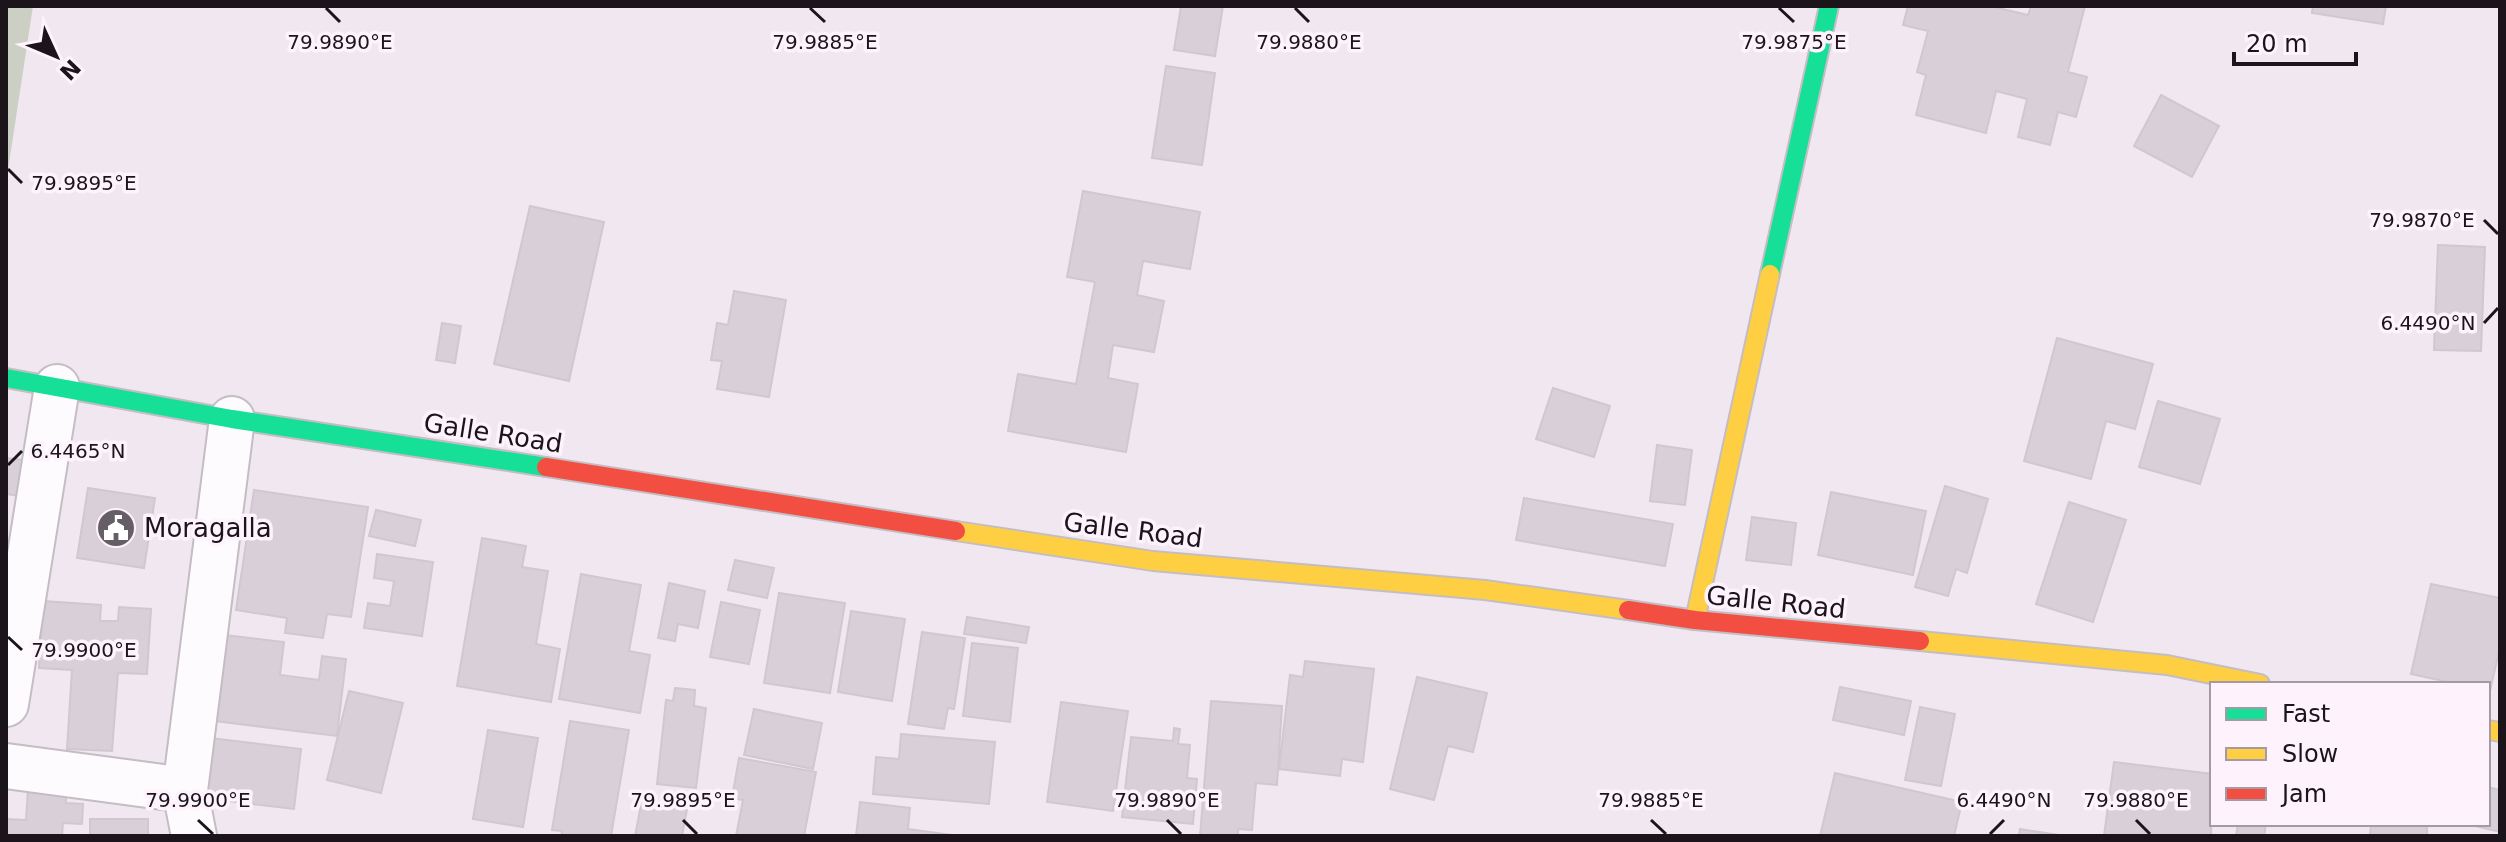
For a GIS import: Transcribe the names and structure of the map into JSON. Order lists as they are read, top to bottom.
{
  "streets": {
    "main road": ["Galle Road"]
  },
  "places": {
    "public building": ["Moragalla"]
  },
  "legend": ["Fast", "Slow", "Jam"],
  "scale_bar": "20 m",
  "north": "bottom right",
  "coordinates": [
    "79.9890°E",
    "79.9885°E",
    "79.9880°E",
    "79.9875°E",
    "79.9895°E",
    "79.9870°E",
    "6.4490°N",
    "6.4465°N",
    "79.9900°E"
  ]
}
